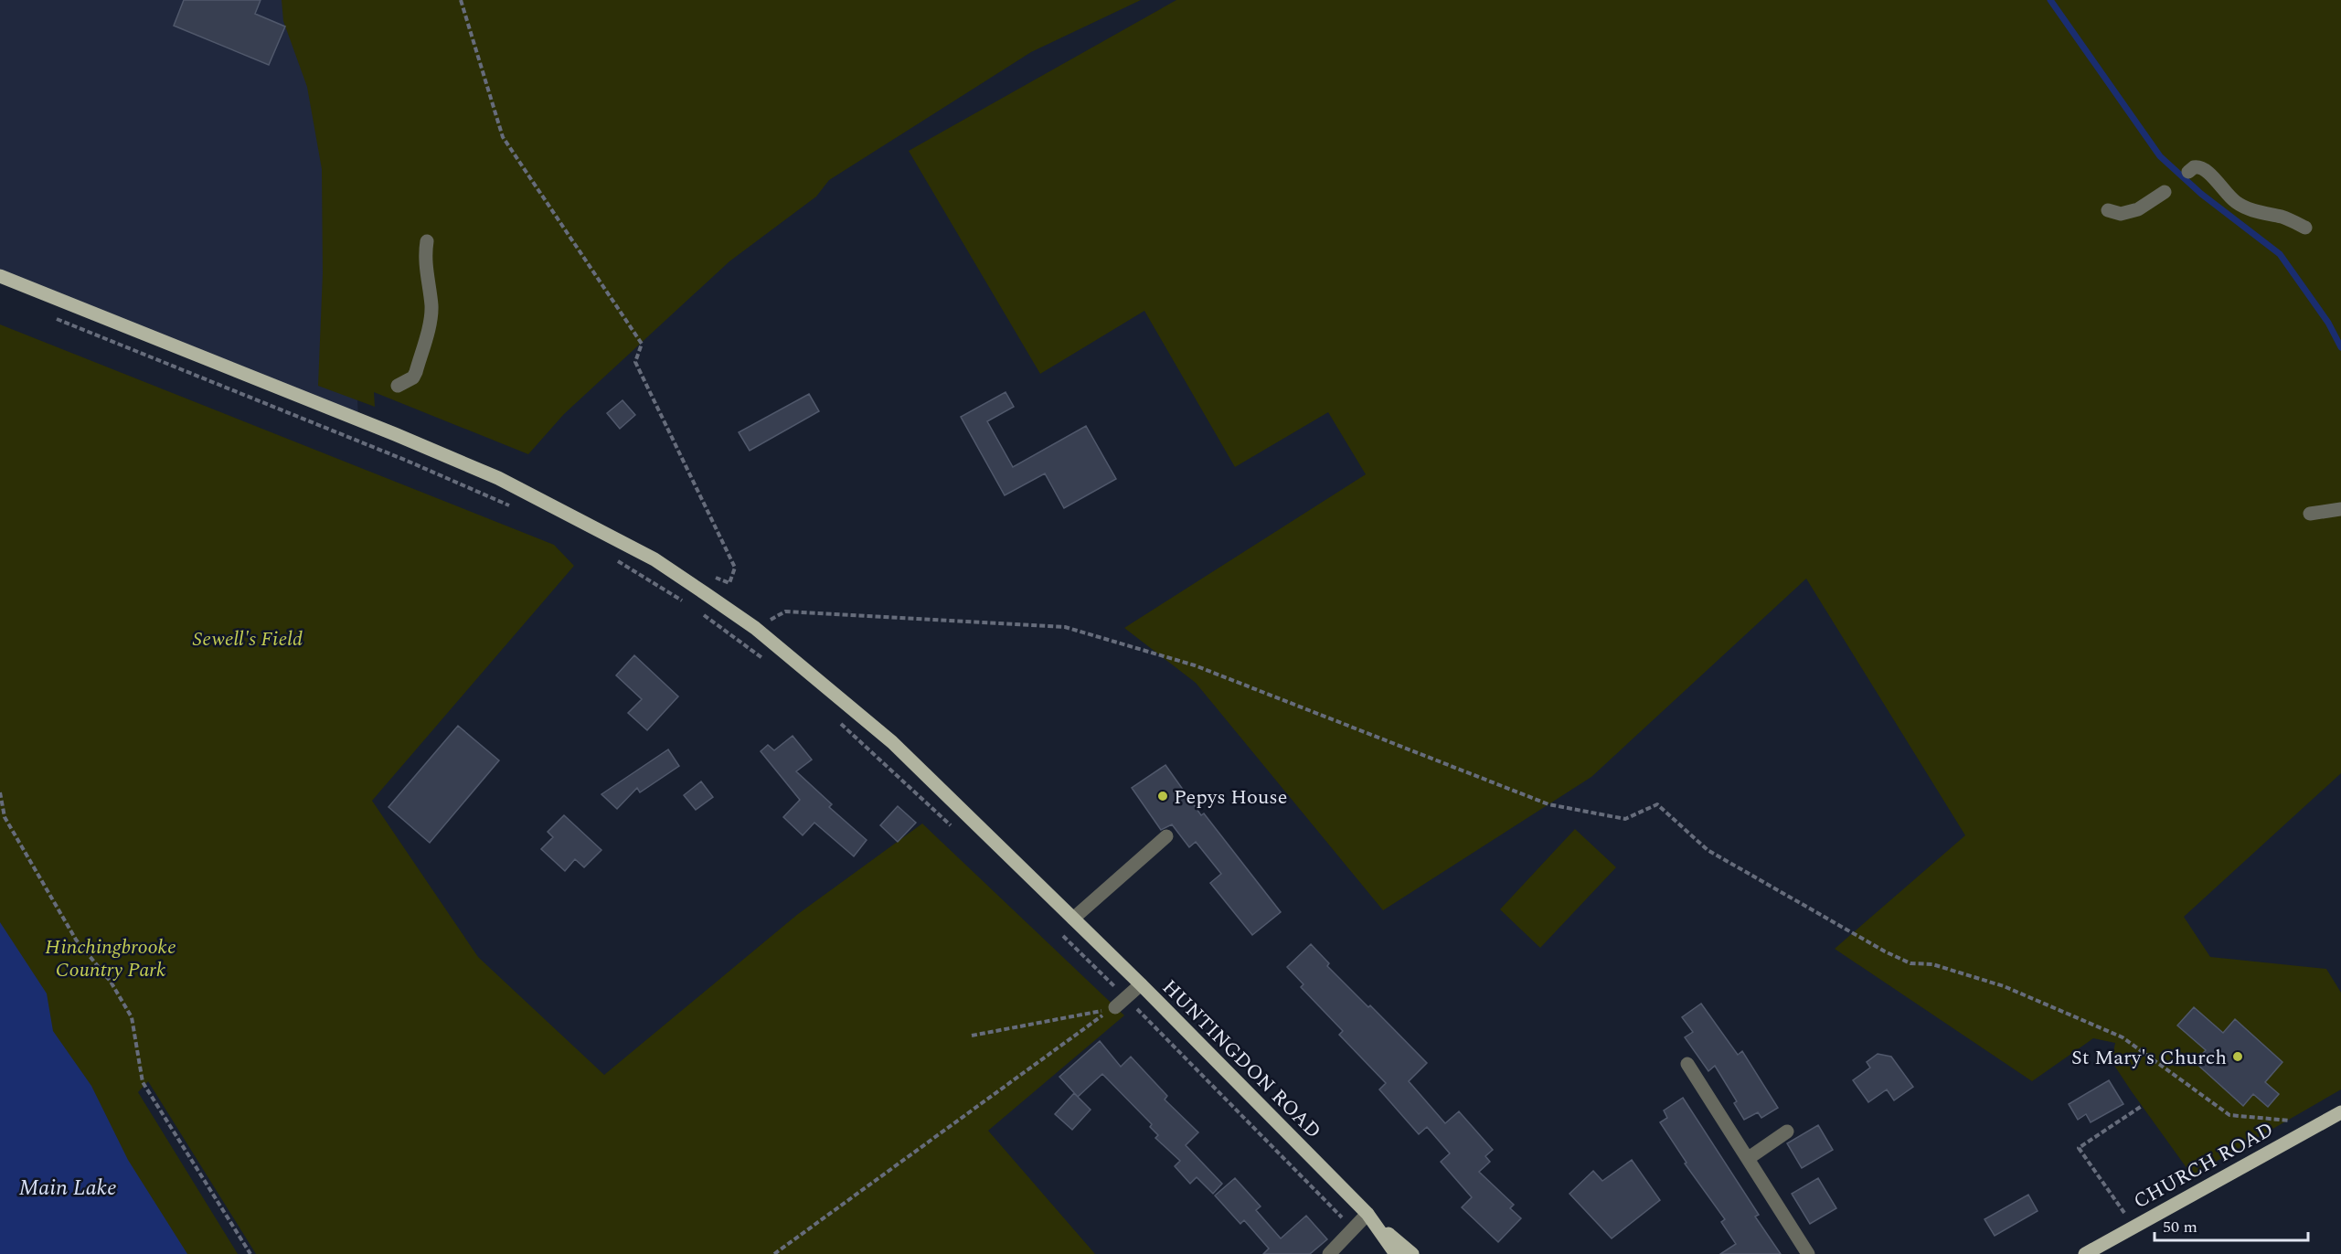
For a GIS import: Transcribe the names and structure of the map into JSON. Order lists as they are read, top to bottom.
{
  "streets": {
    "main road": ["HUNTINGDON ROAD", "CHURCH ROAD"]
  },
  "water": ["Main Lake"],
  "parks": ["Sewell's Field", "Hinchingbrooke Country Park"],
  "places": ["Pepys House", "St Mary's Church"],
  "scale_bar": "50 m"
}
